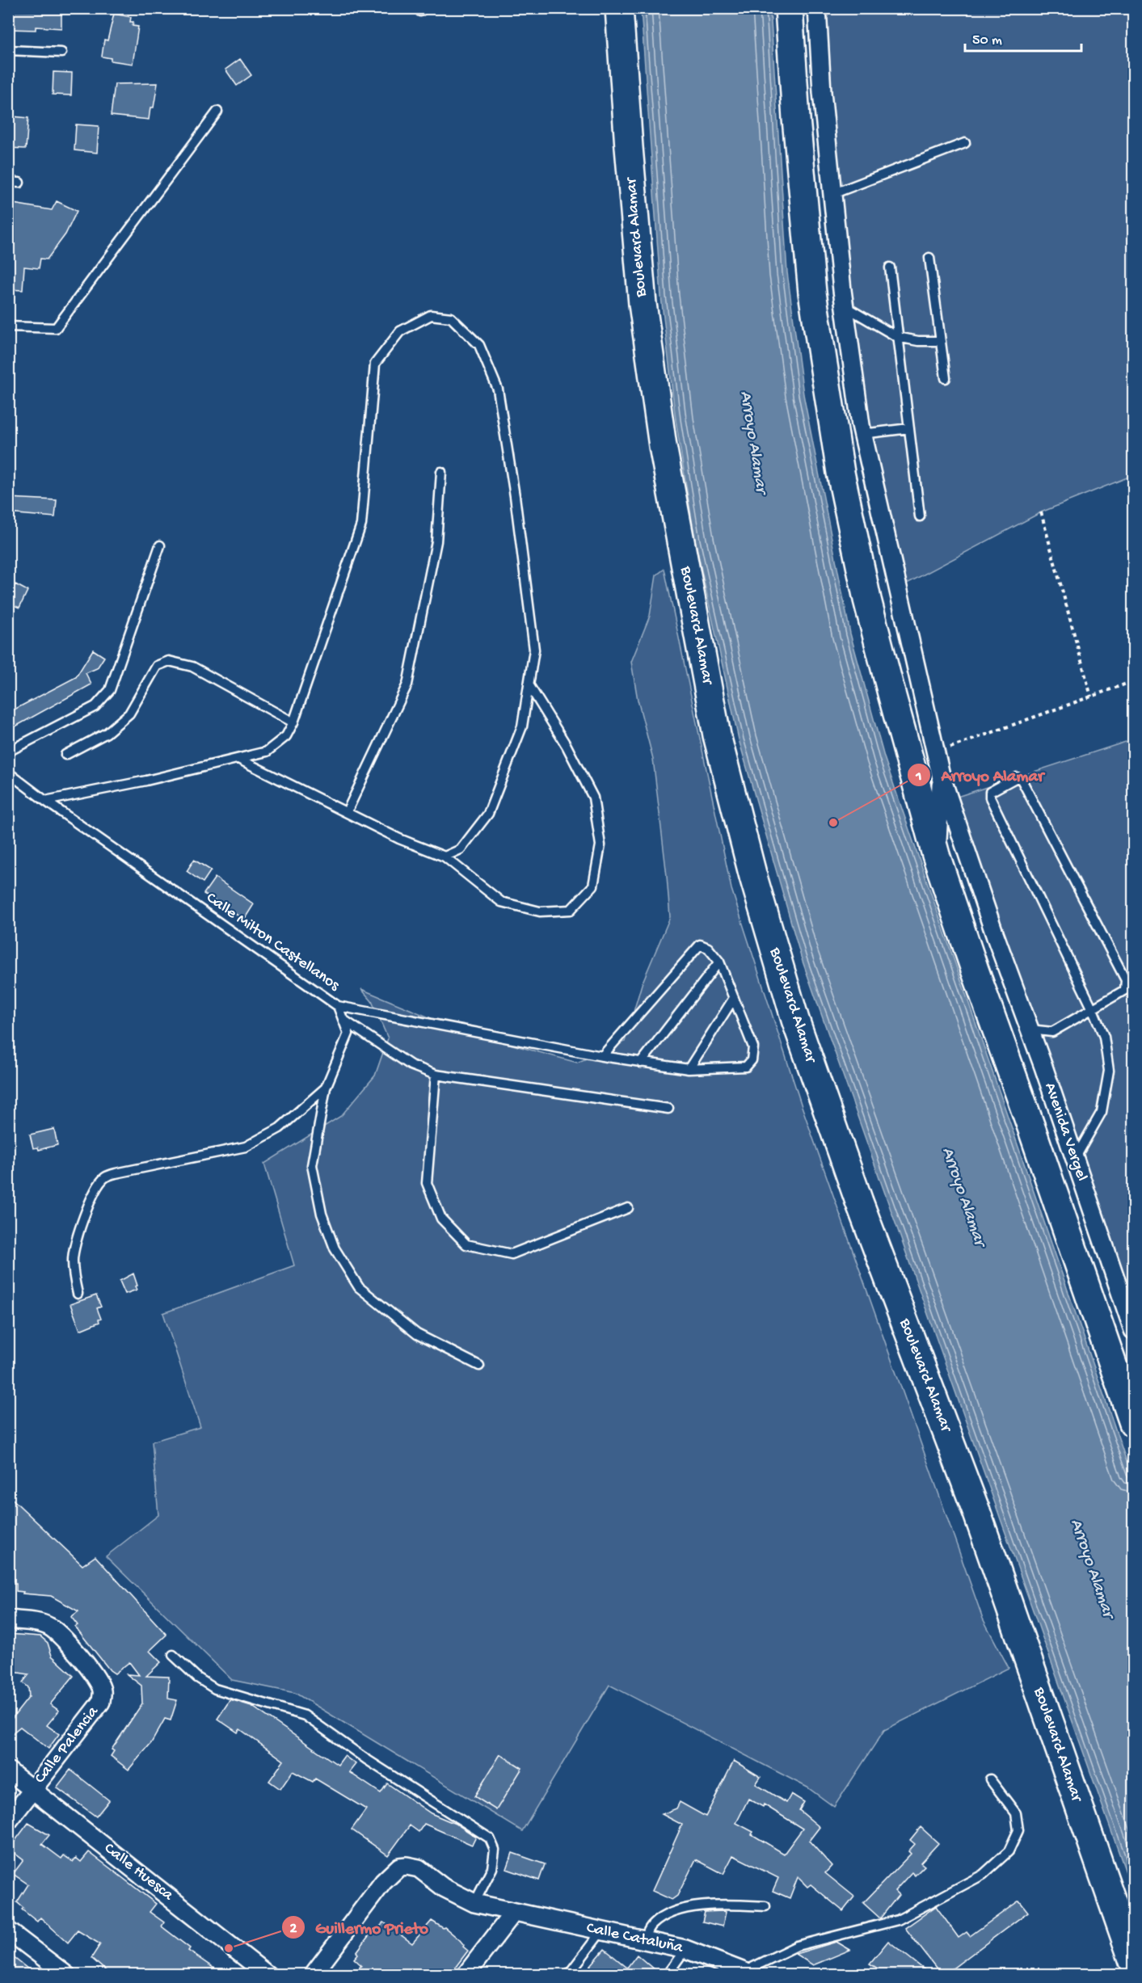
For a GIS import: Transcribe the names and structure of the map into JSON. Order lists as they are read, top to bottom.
{
  "streets": {
    "highway": ["Boulevard Alamar"],
    "street": [
      "Avenida Vergel",
      "Calle Palencia",
      "Calle Huesca",
      "Calle Cataluña"
    ],
    "lane": ["Calle Milton Castellanos"]
  },
  "crossings": [
    ["Calle Palencia", "Calle Huesca"]
  ],
  "water": ["Arroyo Alamar"],
  "places": ["Arroyo Alamar", "Guillermo Prieto"],
  "scale_bar": "50 m"
}
